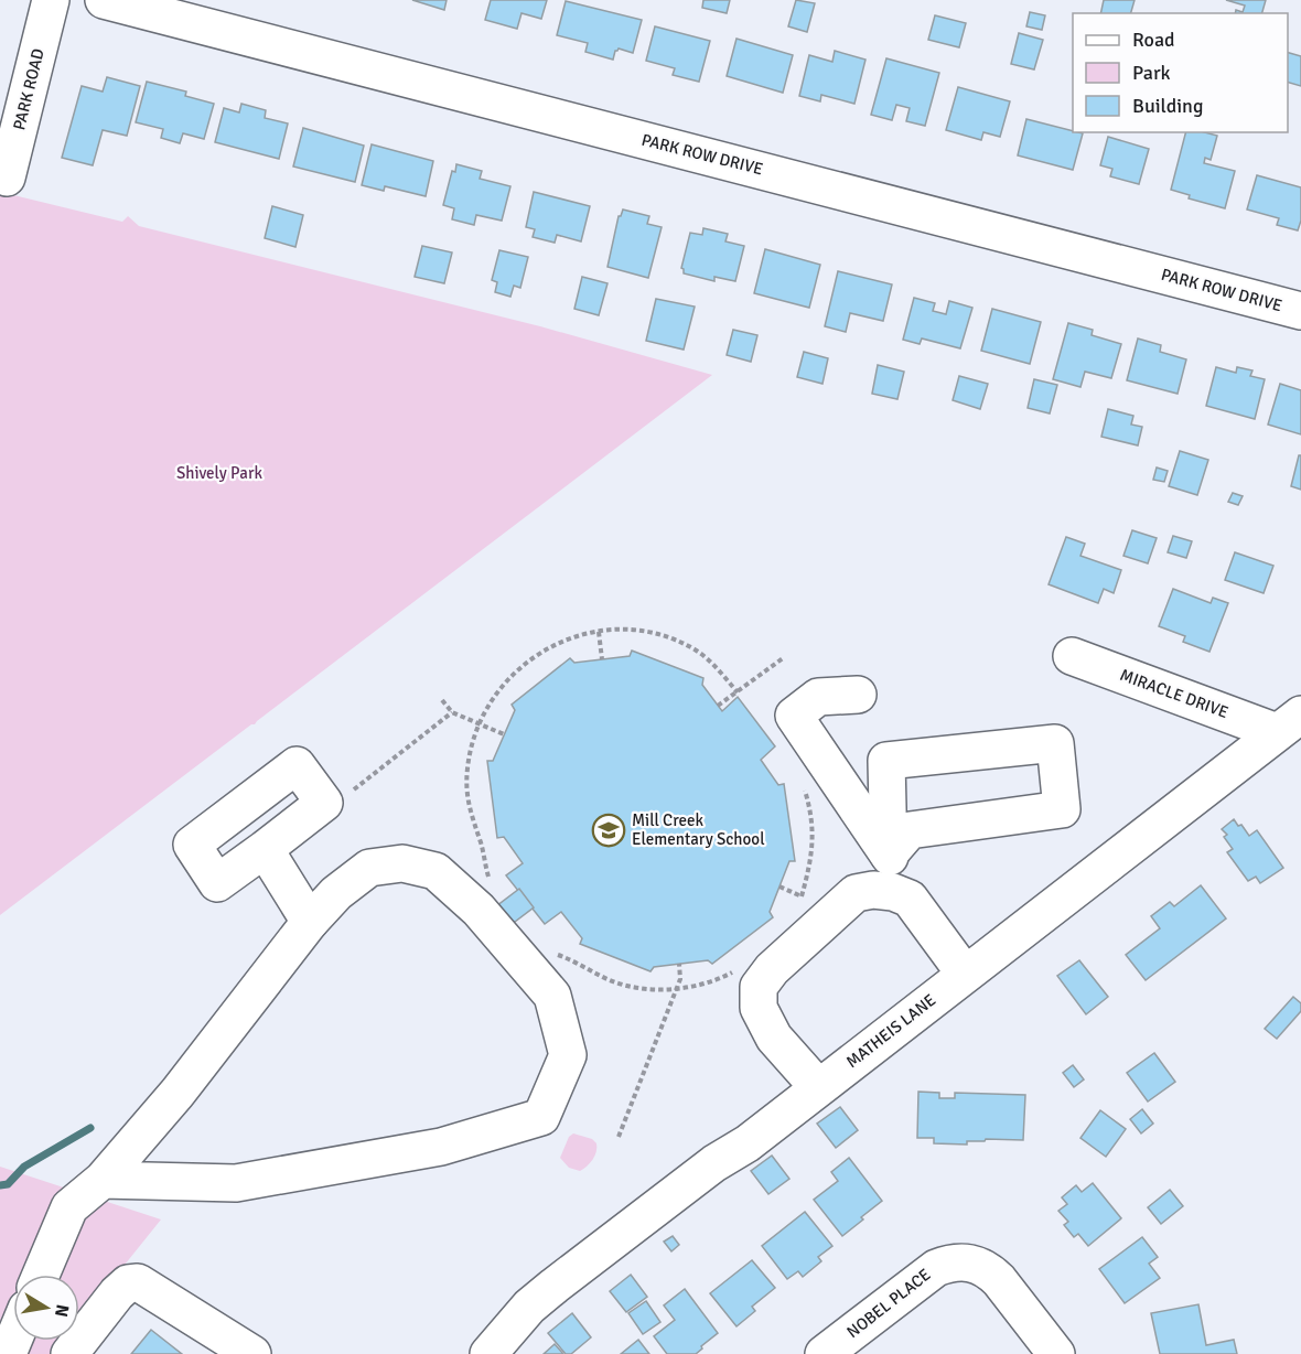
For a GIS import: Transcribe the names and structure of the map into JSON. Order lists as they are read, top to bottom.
{
  "streets": {
    "street": [
      "PARK ROAD",
      "PARK ROW DRIVE",
      "MIRACLE DRIVE",
      "MATHEIS LANE",
      "NOBEL PLACE"
    ]
  },
  "crossings": [
    ["MIRACLE DRIVE", "MATHEIS LANE"]
  ],
  "parks": ["Shively Park"],
  "places": {
    "school or university": ["Mill Creek Elementary School"]
  },
  "legend": ["Road", "Park", "Building"],
  "north": "right"
}
